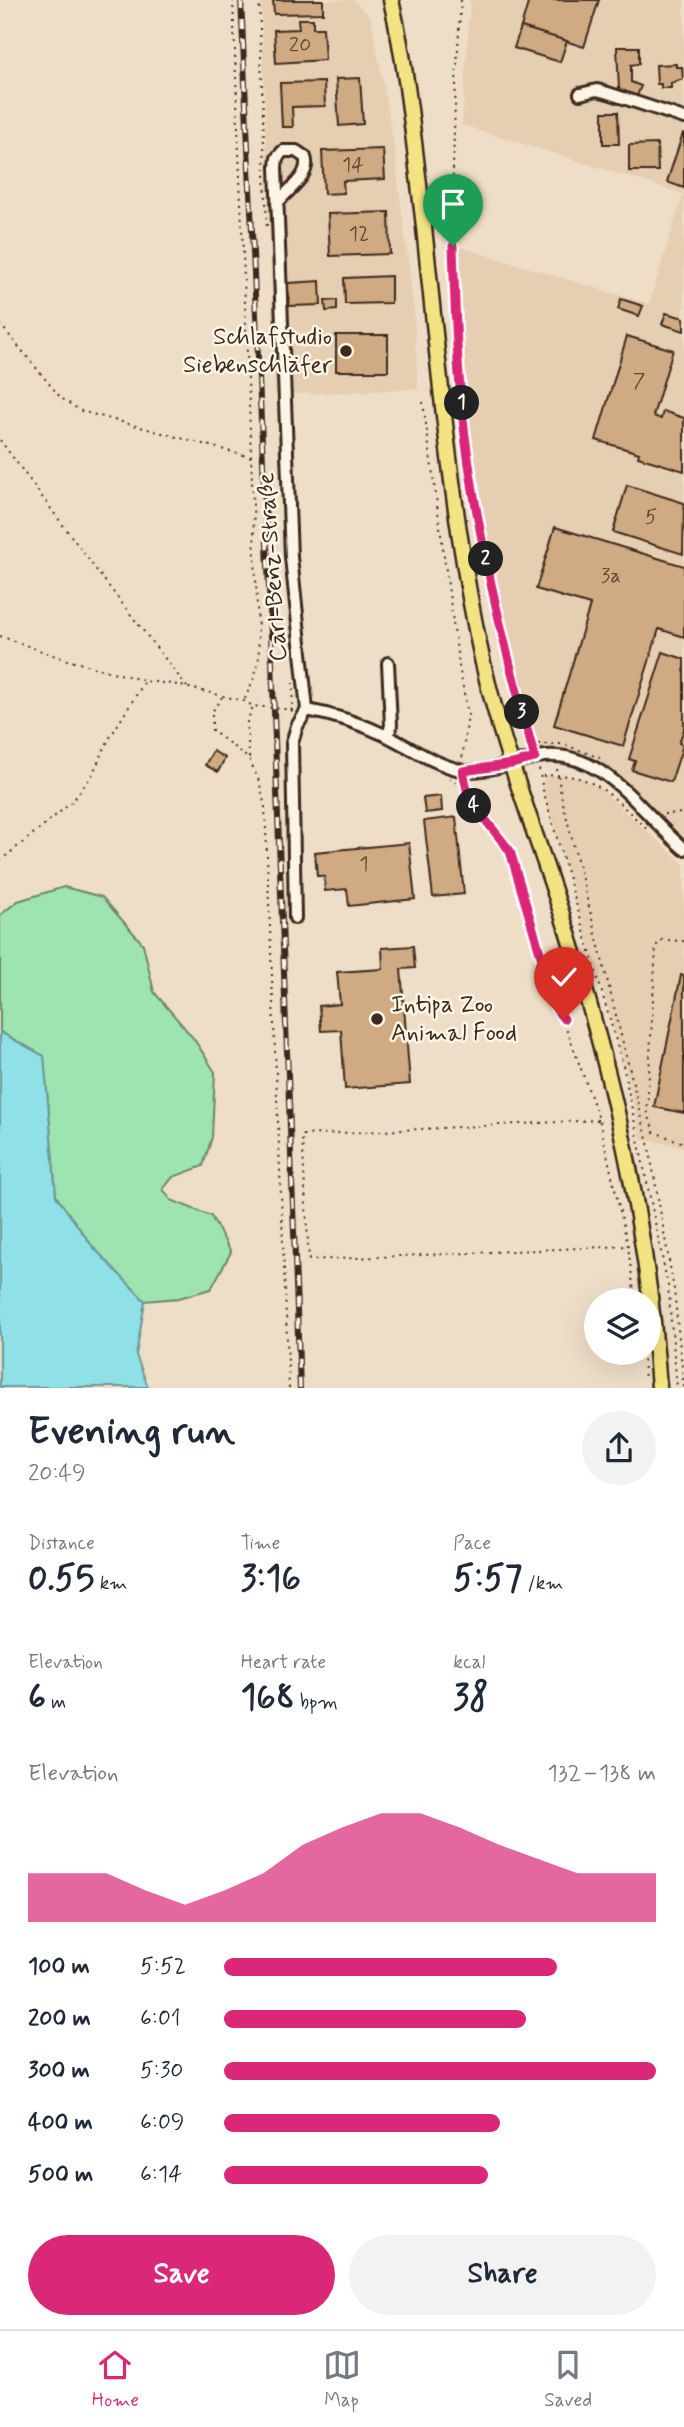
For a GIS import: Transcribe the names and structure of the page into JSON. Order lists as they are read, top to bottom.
{
  "streets": {
    "street": ["Carl-Benz-Straße"]
  },
  "places": ["Schlafstudio Siebenschläfer", "Intipa Zoo Animal Food"],
  "house_numbers": [
    "20",
    "14",
    "12",
    "7",
    "5",
    "3a",
    "1"
  ],
  "page": {
    "pins": [
      "1",
      "2",
      "3",
      "4"
    ],
    "heading": ["Evening run", "20:49"],
    "stats": [
      ["Distance", "0.55 km"],
      ["Time", "3:16"],
      ["Pace", "5:57 /km"],
      ["Elevation", "6 m"],
      ["Heart rate", "168 bpm"],
      ["kcal", "38"]
    ],
    "chart": ["Elevation", "132–138 m"],
    "list": [
      {
        "name": "100 m",
        "note": "5:52"
      },
      {
        "name": "200 m",
        "note": "6:01"
      },
      {
        "name": "300 m",
        "note": "5:30"
      },
      {
        "name": "400 m",
        "note": "6:09"
      },
      {
        "name": "500 m",
        "note": "6:14"
      }
    ],
    "buttons": ["Save", "Share"],
    "tabs": ["Home", "Map", "Saved"]
  }
}
